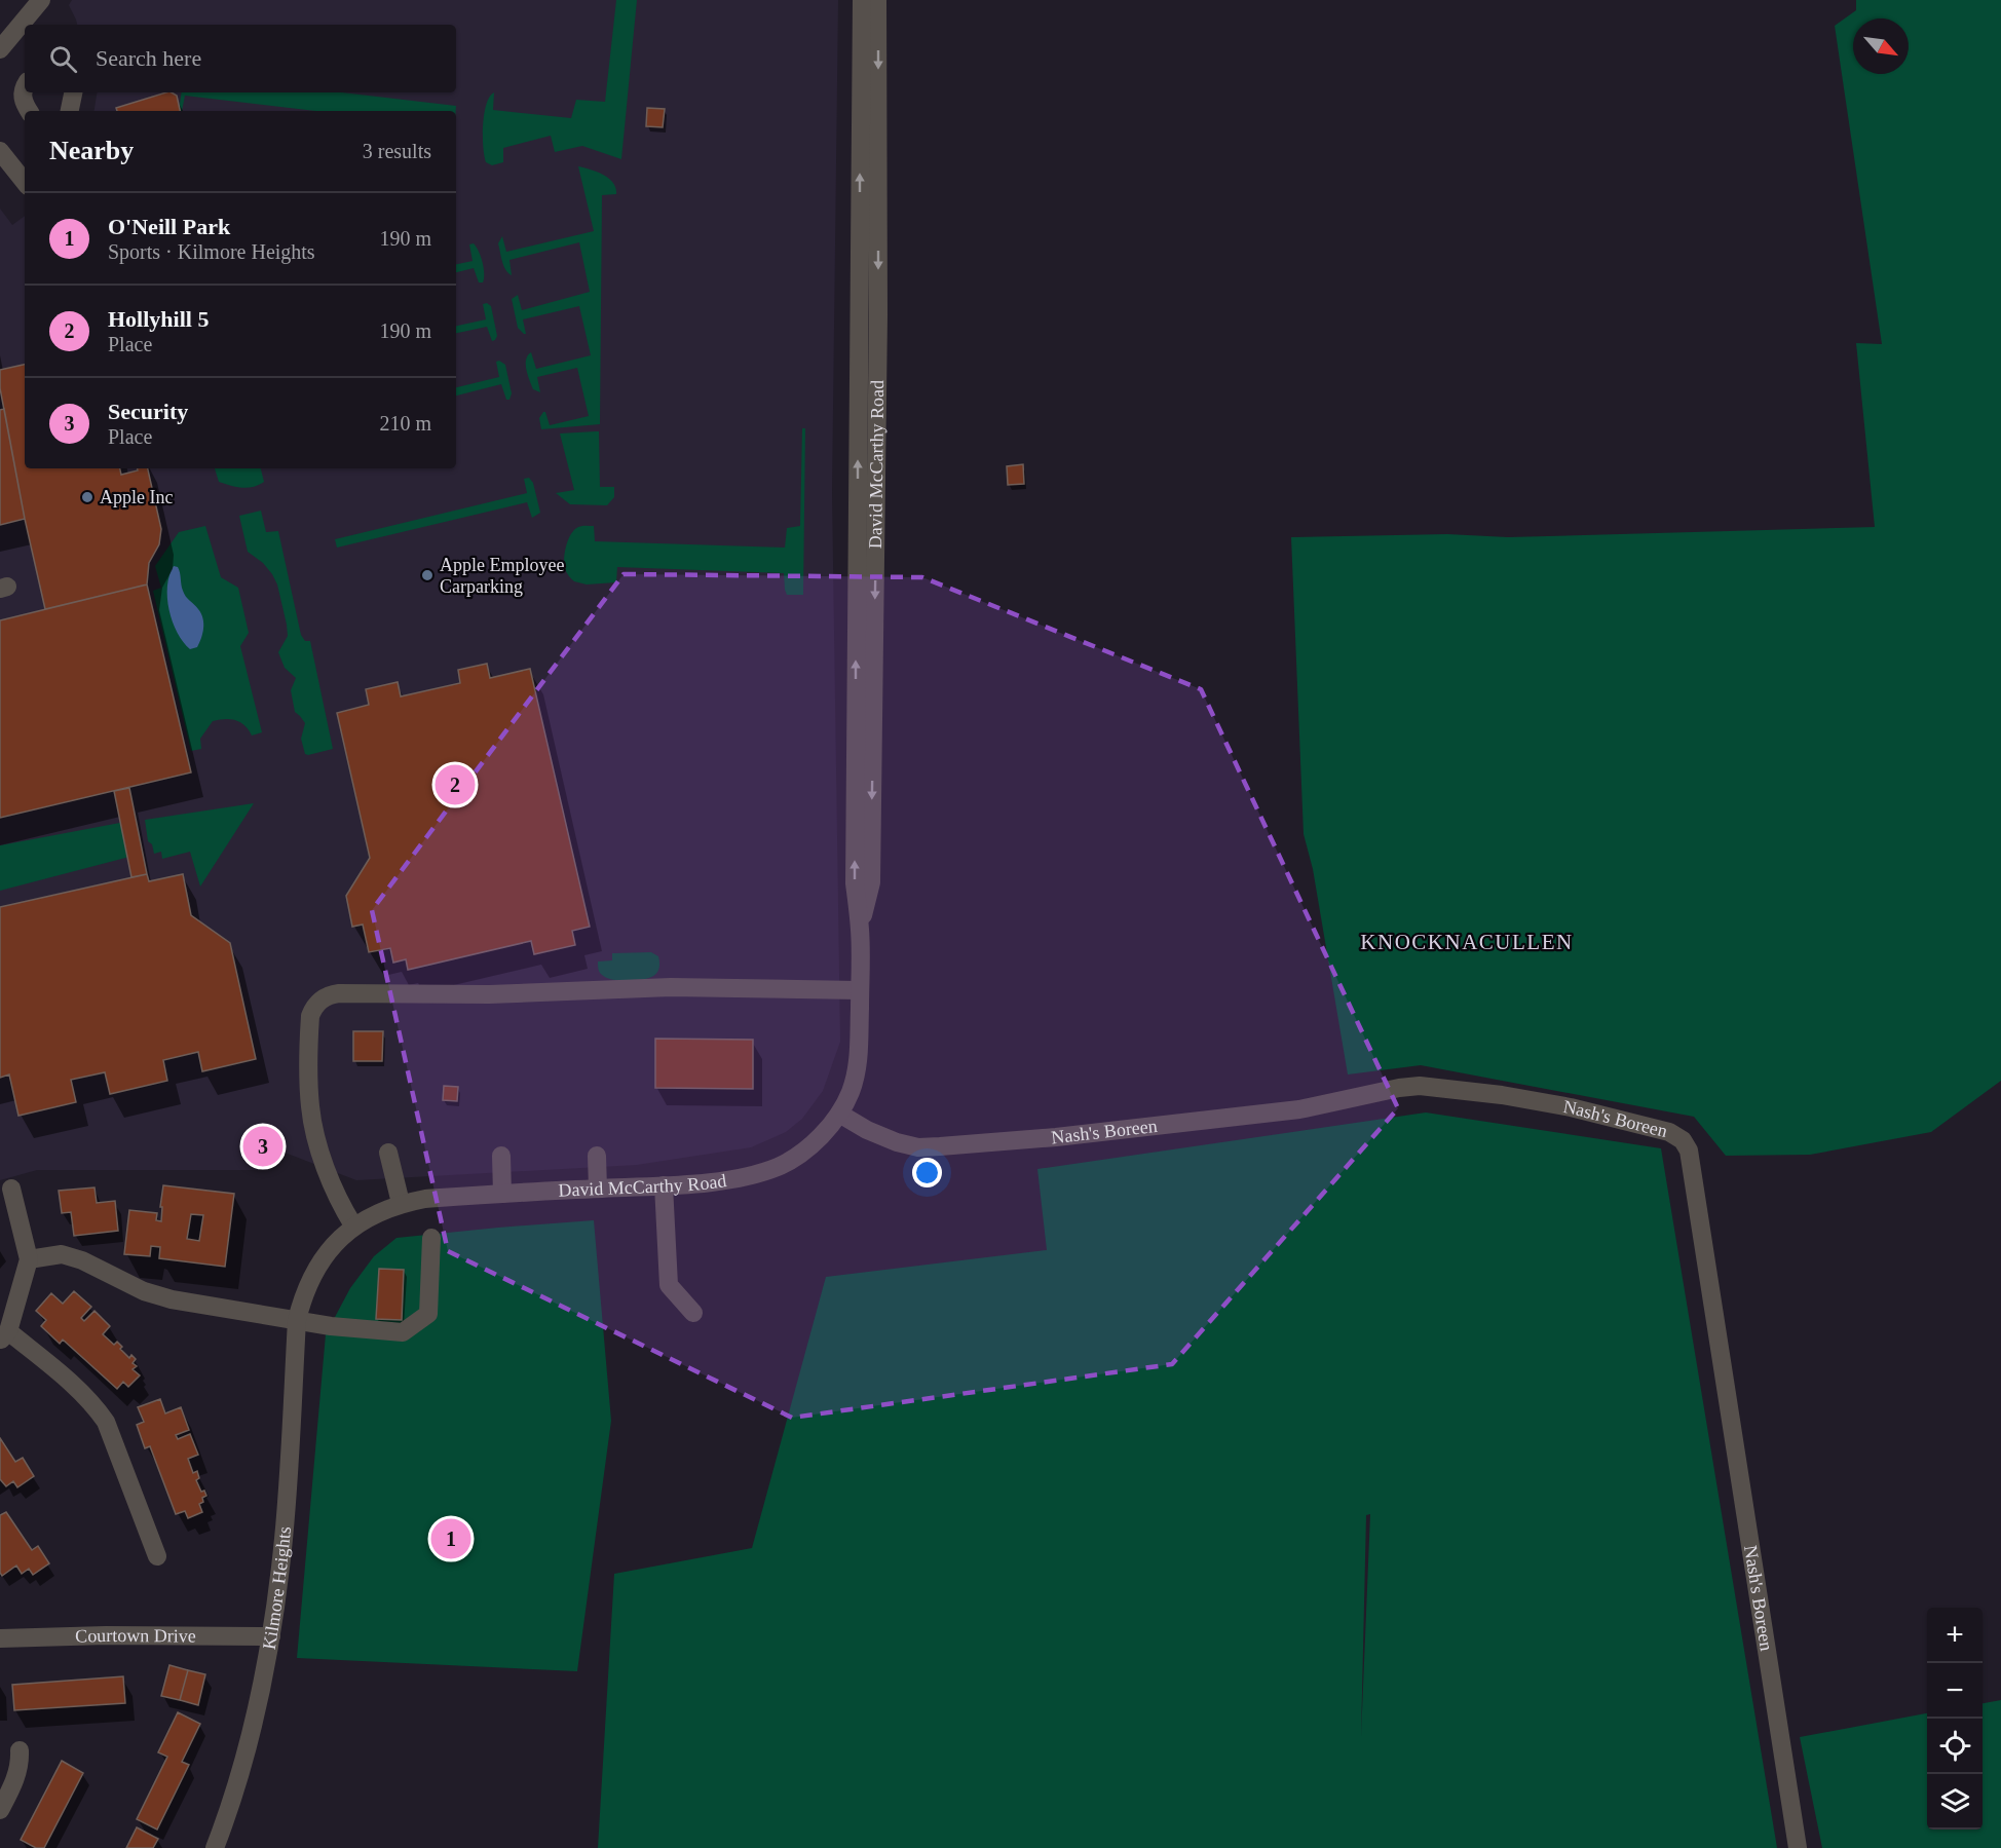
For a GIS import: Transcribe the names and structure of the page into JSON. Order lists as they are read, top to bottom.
{
  "streets": {
    "street": [
      "David McCarthy Road",
      "Nash's Boreen",
      "Kilmore Heights",
      "Courtown Drive"
    ]
  },
  "crossings": [
    ["David McCarthy Road", "Nash's Boreen"],
    ["David McCarthy Road", "Kilmore Heights"],
    ["Kilmore Heights", "Courtown Drive"]
  ],
  "districts": ["KNOCKNACULLEN"],
  "places": ["Apple Inc", "Apple Employee Carparking"],
  "north": "bottom right",
  "page": {
    "search": "Search here",
    "heading": ["Nearby", "3 results"],
    "list": [
      {
        "mark": "1",
        "name": "O'Neill Park",
        "note": "Sports · Kilmore Heights",
        "value": "190 m"
      },
      {
        "mark": "2",
        "name": "Hollyhill 5",
        "note": "Place",
        "value": "190 m"
      },
      {
        "mark": "3",
        "name": "Security",
        "note": "Place",
        "value": "210 m"
      }
    ],
    "pins": ["2", "3", "1"],
    "map_buttons": ["+", "−"]
  }
}
